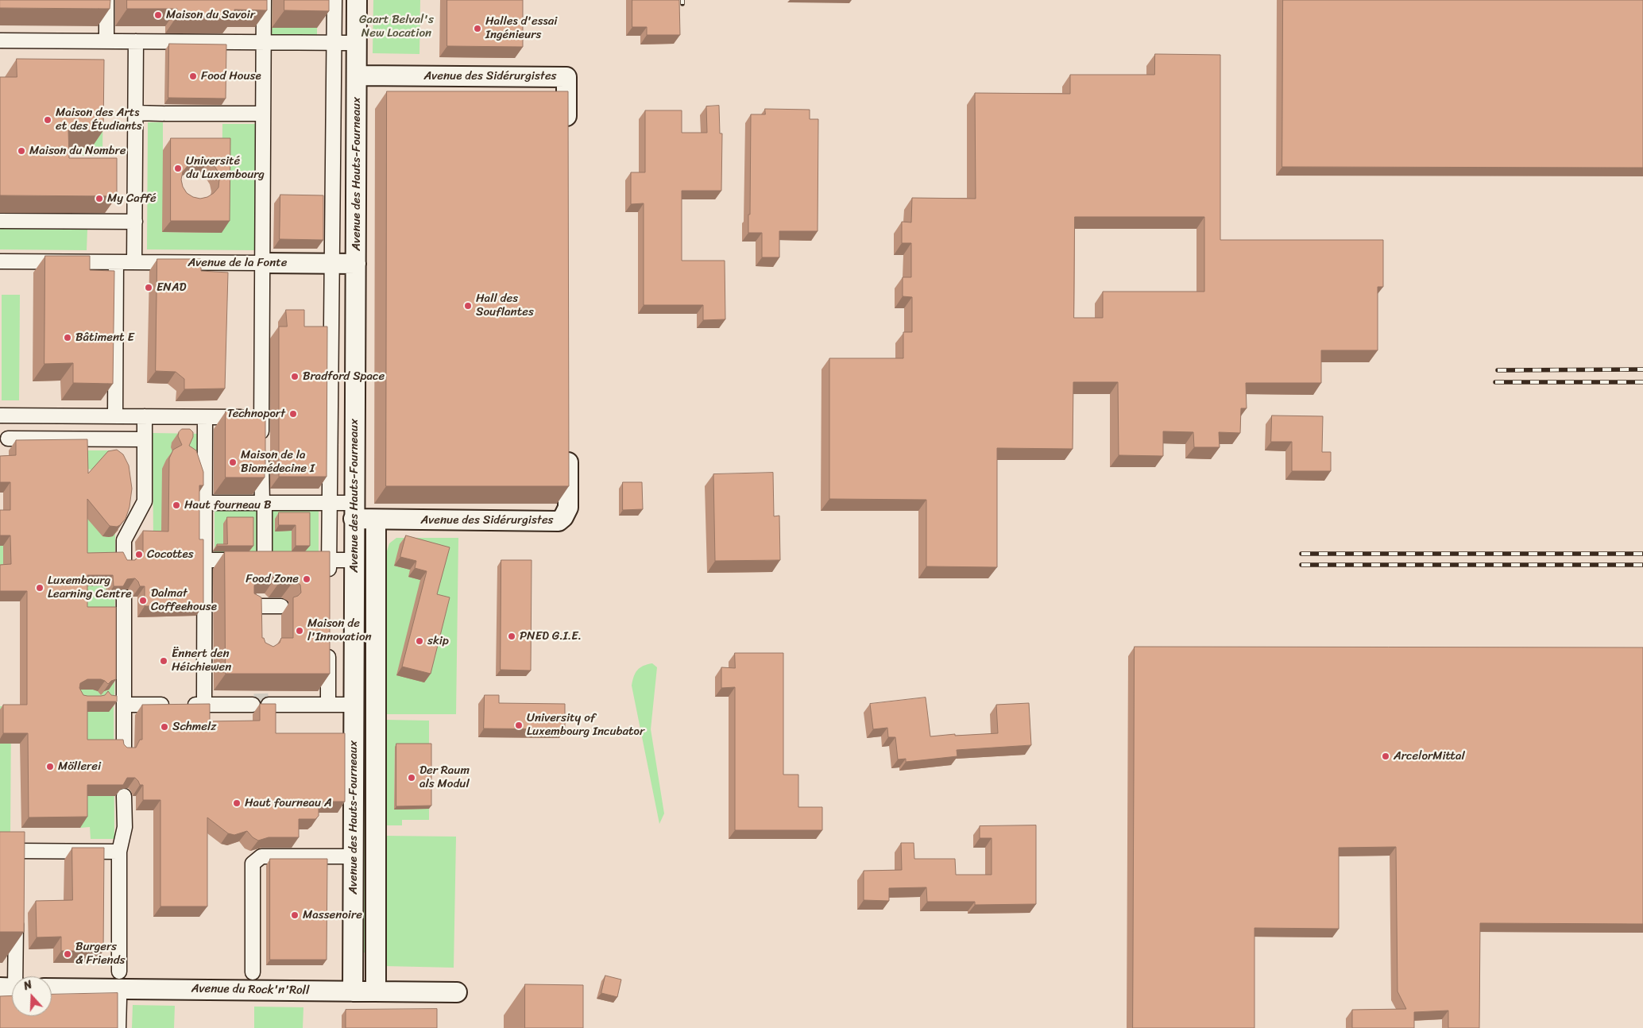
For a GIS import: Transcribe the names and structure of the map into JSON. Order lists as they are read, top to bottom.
{
  "streets": {
    "street": [
      "Avenue des Sidérurgistes",
      "Avenue des Hauts-Fourneaux",
      "Avenue de la Fonte",
      "Avenue du Rock'n'Roll"
    ]
  },
  "crossings": [
    ["Avenue des Sidérurgistes", "Avenue des Hauts-Fourneaux"],
    ["Avenue des Hauts-Fourneaux", "Avenue de la Fonte"],
    ["Avenue des Hauts-Fourneaux", "Avenue du Rock'n'Roll"]
  ],
  "parks": ["Gaart Belval's New Location"],
  "places": [
    "Maison du Savoir",
    "Halles d'essai Ingénieurs",
    "Food House",
    "Maison des Arts et des Étudiants",
    "Maison du Nombre",
    "Université du Luxembourg",
    "My Caffé",
    "ENAD",
    "Hall des Souflantes",
    "Bâtiment E",
    "Bradford Space",
    "Technoport",
    "Maison de la Biomédecine I",
    "Haut fourneau B",
    "Cocottes",
    "Food Zone",
    "Luxembourg Learning Centre",
    "Dalmat Coffeehouse",
    "Maison de l'Innovation",
    "PNED G.I.E.",
    "skip",
    "Ënnert den Héichiewen",
    "University of Luxembourg Incubator",
    "Schmelz",
    "ArcelorMittal",
    "Möllerei",
    "Der Raum als Modul",
    "Haut fourneau A",
    "Massenoire",
    "Burgers & Friends"
  ],
  "north": "top"
}
